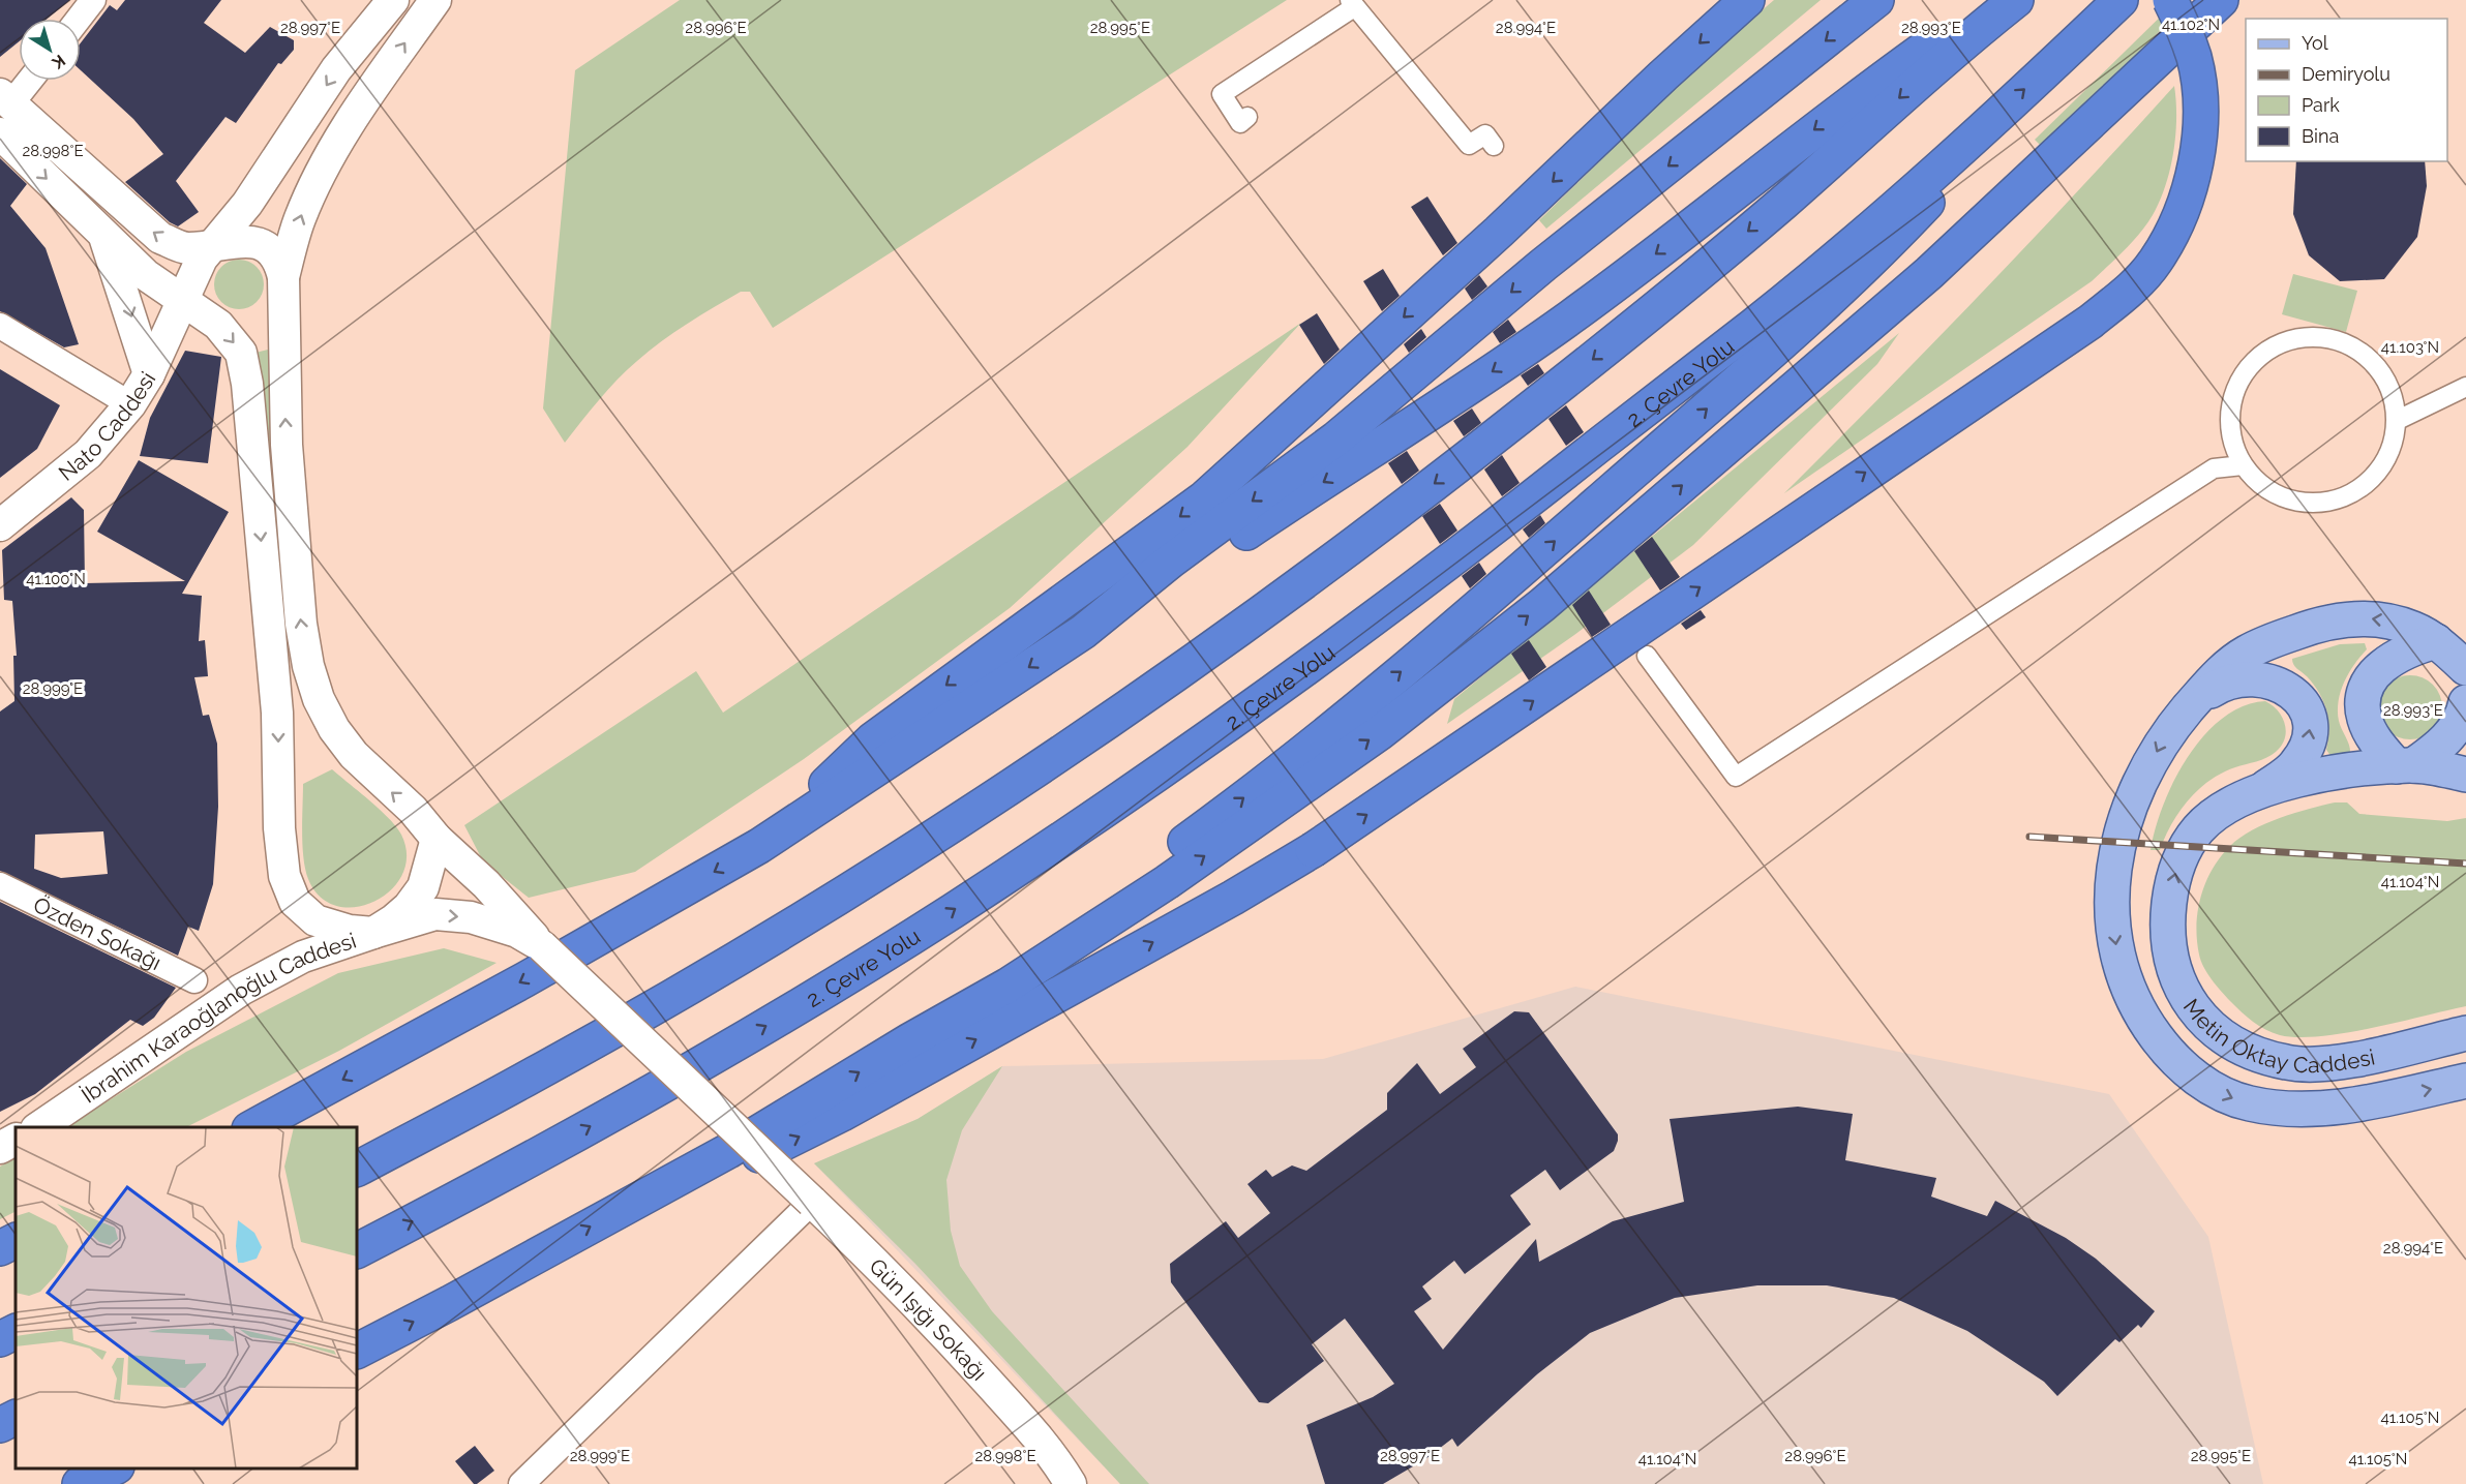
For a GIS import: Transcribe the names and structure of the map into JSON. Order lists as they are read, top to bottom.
{
  "streets": {
    "highway": ["2. Çevre Yolu"],
    "main road": ["Metin Oktay Caddesi"],
    "street": [
      "Nato Caddesi",
      "Özden Sokağı",
      "İbrahim Karaoğlanoğlu Caddesi",
      "Gün Işığı Sokağı"
    ]
  },
  "crossings": [
    ["İbrahim Karaoğlanoğlu Caddesi", "Gün Işığı Sokağı"]
  ],
  "legend": [
    "Yol",
    "Demiryolu",
    "Park",
    "Bina"
  ],
  "north": "bottom right",
  "coordinates": [
    "41.102°N",
    "28.997°E",
    "28.996°E",
    "28.995°E",
    "28.994°E",
    "28.993°E",
    "28.998°E",
    "41.103°N",
    "41.100°N",
    "28.999°E",
    "41.104°N",
    "41.105°N"
  ]
}
